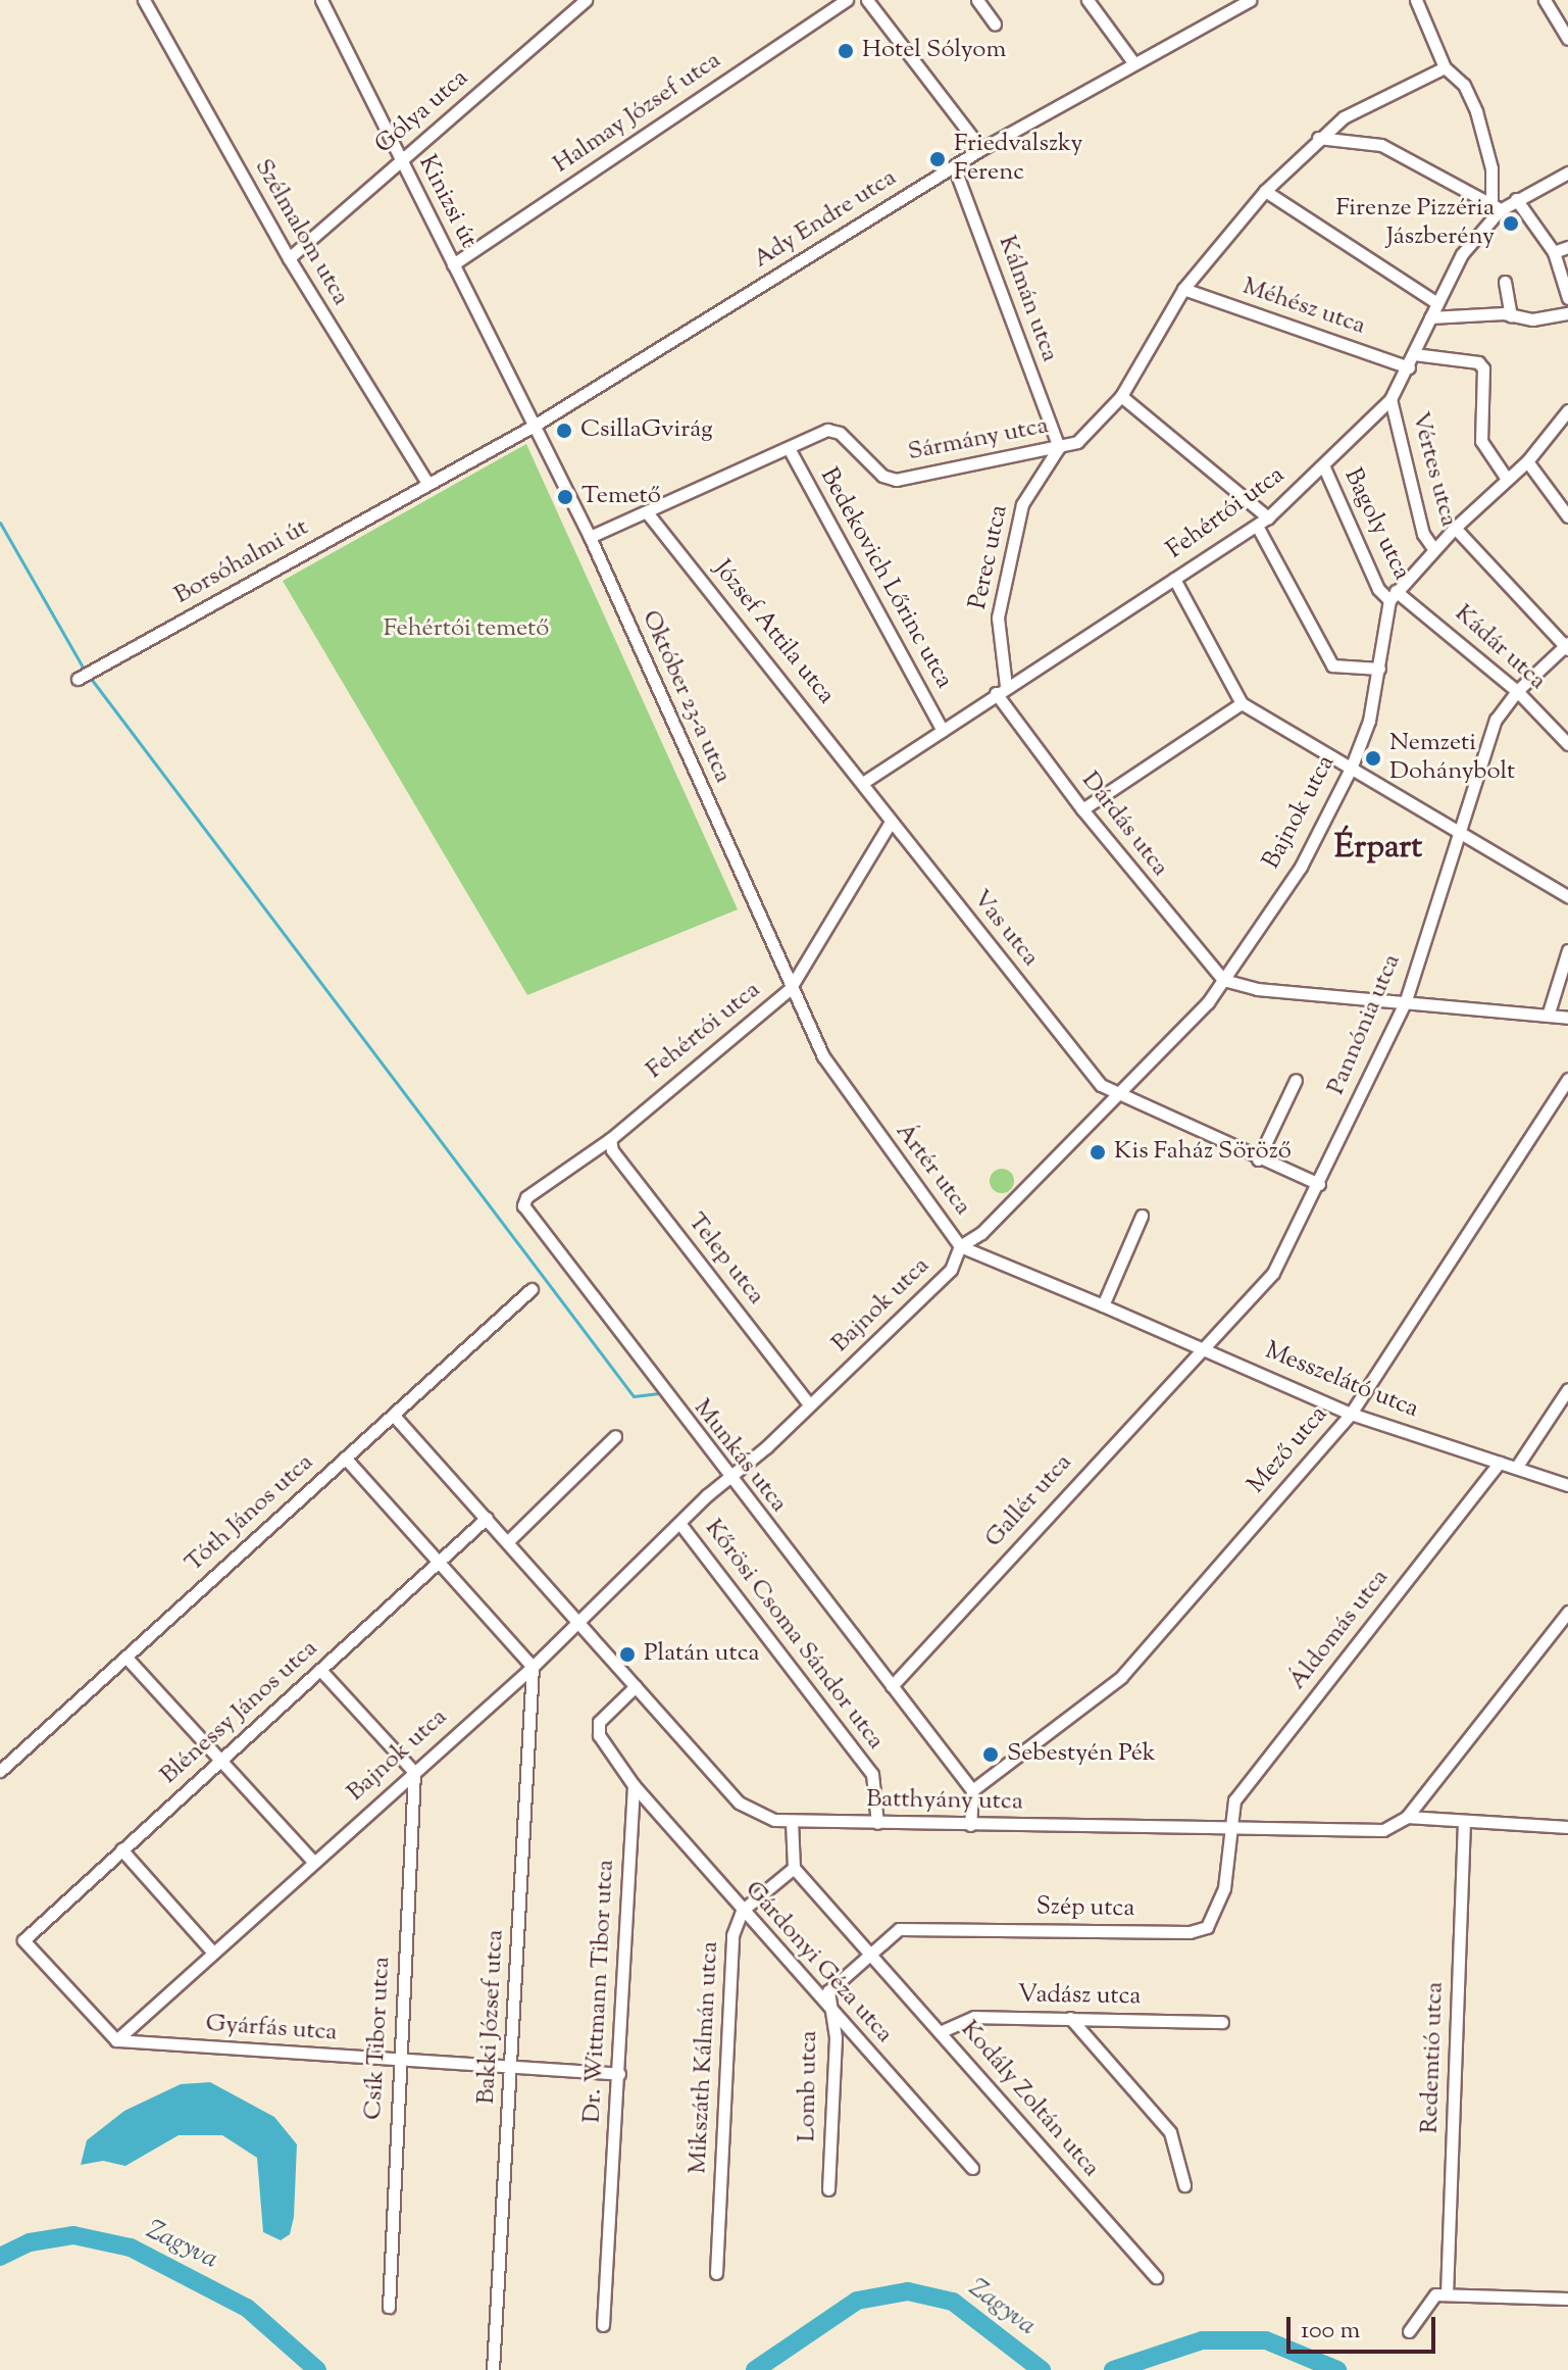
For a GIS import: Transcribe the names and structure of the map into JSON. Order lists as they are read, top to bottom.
{
  "streets": {
    "street": [
      "Gólya utca",
      "Halmay József utca",
      "Kinizsi út",
      "Ady Endre utca",
      "Szélmalom utca",
      "Kálmán utca",
      "Méhész utca",
      "Sármány utca",
      "Vértes utca",
      "Fehértói utca",
      "Bagoly utca",
      "Perec utca",
      "Borsóhalmi út",
      "Bedekovich Lőrinc utca",
      "József Attila utca",
      "Kádár utca",
      "Október 23-a utca",
      "Bajnok utca",
      "Dárdás utca",
      "Vas utca",
      "Pannónia utca",
      "Ártér utca",
      "Telep utca",
      "Messzelátó utca",
      "Mező utca",
      "Munkás utca",
      "Gallér utca",
      "Tóth János utca",
      "Áldomás utca",
      "Kőrösi Csoma Sándor utca",
      "Blénessy János utca",
      "Batthyány utca",
      "Szép utca",
      "Gárdonyi Géza utca",
      "Dr. Wittmann Tibor utca",
      "Vadász utca",
      "Bakki József utca",
      "Gyárfás utca",
      "Csík Tibor utca",
      "Mikszáth Kálmán utca",
      "Redemtió utca",
      "Lomb utca",
      "Kodály Zoltán utca"
    ]
  },
  "crossings": [
    ["Gólya utca", "Kinizsi út"],
    ["Gólya utca", "Szélmalom utca"],
    ["Halmay József utca", "Kinizsi út"],
    ["Kinizsi út", "Ady Endre utca"],
    ["Kinizsi út", "Október 23-a utca"],
    ["Ady Endre utca", "Szélmalom utca"],
    ["Ady Endre utca", "Kálmán utca"],
    ["Ady Endre utca", "Borsóhalmi út"],
    ["Ady Endre utca", "Október 23-a utca"],
    ["Szélmalom utca", "Borsóhalmi út"],
    ["Kálmán utca", "Sármány utca"],
    ["Kálmán utca", "Perec utca"],
    ["Méhész utca", "Sármány utca"],
    ["Méhész utca", "Fehértói utca"],
    ["Sármány utca", "Perec utca"],
    ["Sármány utca", "Bedekovich Lőrinc utca"],
    ["Sármány utca", "József Attila utca"],
    ["Sármány utca", "Október 23-a utca"],
    ["Vértes utca", "Fehértói utca"],
    ["Fehértói utca", "Bagoly utca"],
    ["Fehértói utca", "Perec utca"],
    ["Fehértói utca", "Bedekovich Lőrinc utca"],
    ["Fehértói utca", "József Attila utca"],
    ["Fehértói utca", "Október 23-a utca"],
    ["Fehértói utca", "Dárdás utca"],
    ["Fehértói utca", "Vas utca"],
    ["Fehértói utca", "Ártér utca"],
    ["Fehértói utca", "Telep utca"],
    ["Fehértói utca", "Munkás utca"],
    ["Bagoly utca", "Kádár utca"],
    ["Bagoly utca", "Bajnok utca"],
    ["Perec utca", "Dárdás utca"],
    ["József Attila utca", "Vas utca"],
    ["Kádár utca", "Bajnok utca"],
    ["Kádár utca", "Pannónia utca"],
    ["Október 23-a utca", "Ártér utca"],
    ["Bajnok utca", "Dárdás utca"],
    ["Bajnok utca", "Vas utca"],
    ["Bajnok utca", "Ártér utca"],
    ["Bajnok utca", "Telep utca"],
    ["Bajnok utca", "Munkás utca"],
    ["Bajnok utca", "Kőrösi Csoma Sándor utca"],
    ["Bajnok utca", "Blénessy János utca"],
    ["Bajnok utca", "Batthyány utca"],
    ["Bajnok utca", "Bakki József utca"],
    ["Bajnok utca", "Gyárfás utca"],
    ["Bajnok utca", "Csík Tibor utca"],
    ["Vas utca", "Pannónia utca"],
    ["Pannónia utca", "Messzelátó utca"],
    ["Pannónia utca", "Gallér utca"],
    ["Ártér utca", "Messzelátó utca"],
    ["Telep utca", "Munkás utca"],
    ["Messzelátó utca", "Mező utca"],
    ["Messzelátó utca", "Gallér utca"],
    ["Messzelátó utca", "Áldomás utca"],
    ["Mező utca", "Munkás utca"],
    ["Munkás utca", "Gallér utca"],
    ["Tóth János utca", "Batthyány utca"],
    ["Áldomás utca", "Batthyány utca"],
    ["Áldomás utca", "Szép utca"],
    ["Kőrösi Csoma Sándor utca", "Batthyány utca"],
    ["Blénessy János utca", "Batthyány utca"],
    ["Blénessy János utca", "Gyárfás utca"],
    ["Batthyány utca", "Szép utca"],
    ["Szép utca", "Lomb utca"],
    ["Szép utca", "Kodály Zoltán utca"],
    ["Gárdonyi Géza utca", "Dr. Wittmann Tibor utca"],
    ["Gárdonyi Géza utca", "Mikszáth Kálmán utca"],
    ["Gárdonyi Géza utca", "Lomb utca"],
    ["Dr. Wittmann Tibor utca", "Gyárfás utca"],
    ["Vadász utca", "Kodály Zoltán utca"],
    ["Bakki József utca", "Gyárfás utca"],
    ["Gyárfás utca", "Csík Tibor utca"],
    ["Lomb utca", "Kodály Zoltán utca"]
  ],
  "districts": ["Érpart"],
  "water": ["Zagyva"],
  "parks": ["Fehértói temető"],
  "places": [
    "Hotel Sólyom",
    "Friedvalszky Ferenc",
    "Firenze Pizzéria Jászberény",
    "CsillaGvirág",
    "Temető",
    "Nemzeti Dohánybolt",
    "Kis Faház Söröző",
    "Platán utca",
    "Sebestyén Pék"
  ],
  "scale_bar": "100 m"
}
